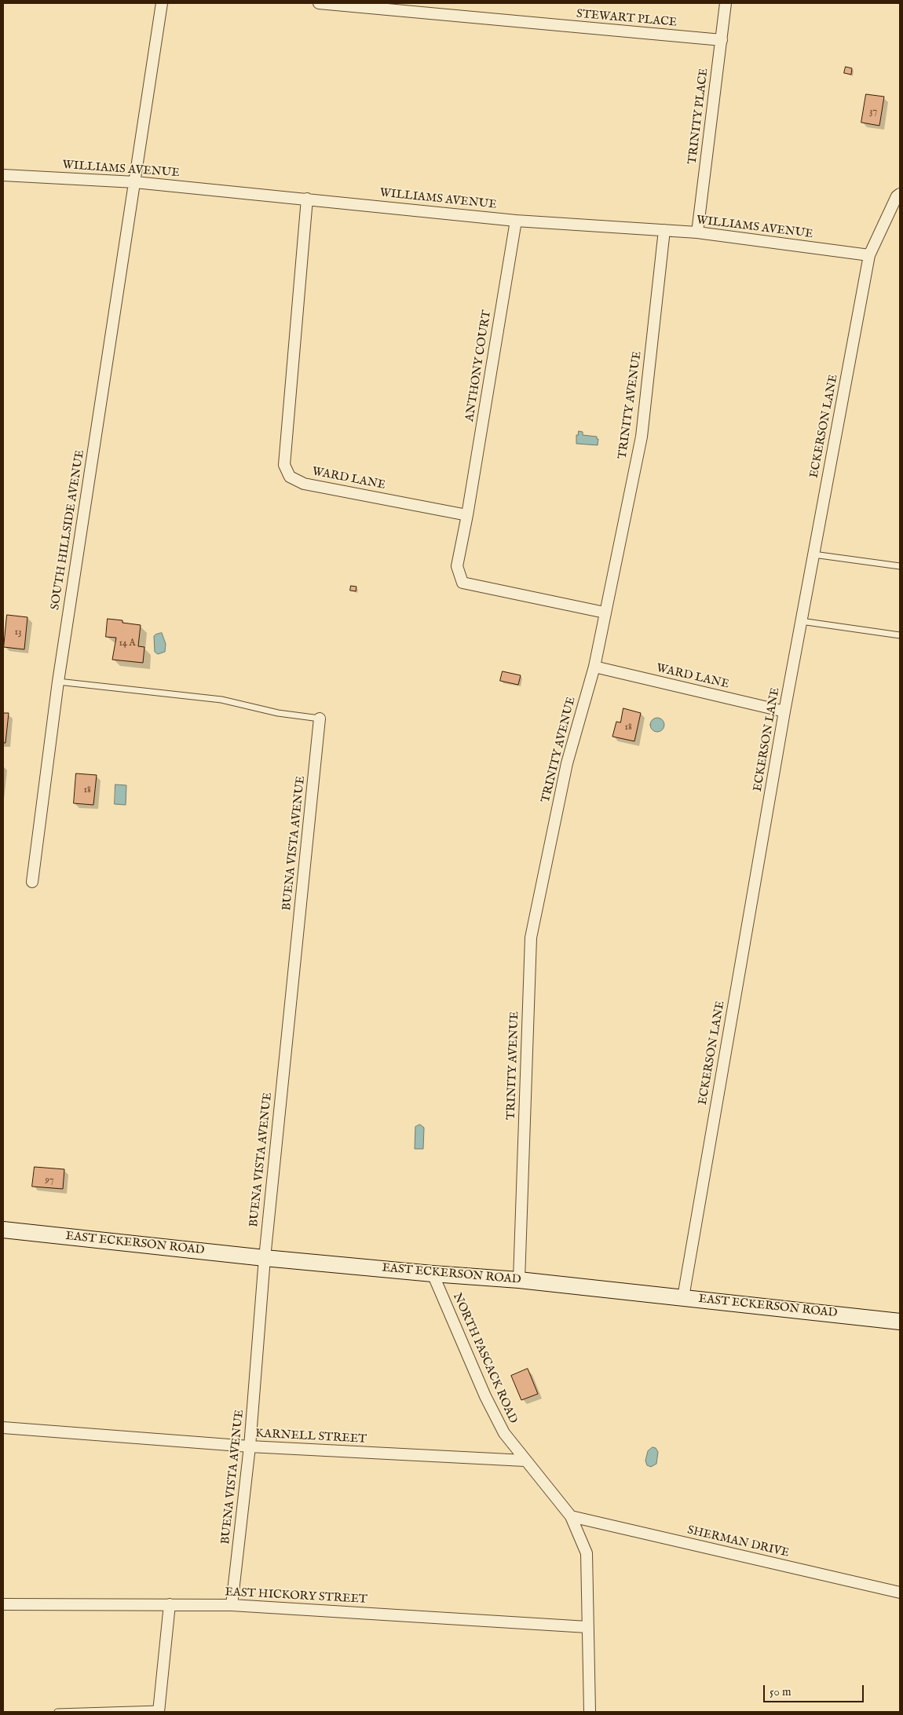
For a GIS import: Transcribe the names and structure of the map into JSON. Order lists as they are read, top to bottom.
{
  "streets": {
    "street": [
      "STEWART PLACE",
      "TRINITY PLACE",
      "WILLIAMS AVENUE",
      "ANTHONY COURT",
      "TRINITY AVENUE",
      "ECKERSON LANE",
      "WARD LANE",
      "SOUTH HILLSIDE AVENUE",
      "BUENA VISTA AVENUE",
      "EAST ECKERSON ROAD",
      "NORTH PASCACK ROAD",
      "KARNELL STREET",
      "SHERMAN DRIVE",
      "EAST HICKORY STREET"
    ]
  },
  "crossings": [
    ["STEWART PLACE", "TRINITY PLACE"],
    ["TRINITY PLACE", "WILLIAMS AVENUE"],
    ["WILLIAMS AVENUE", "ANTHONY COURT"],
    ["WILLIAMS AVENUE", "TRINITY AVENUE"],
    ["WILLIAMS AVENUE", "ECKERSON LANE"],
    ["WILLIAMS AVENUE", "WARD LANE"],
    ["WILLIAMS AVENUE", "SOUTH HILLSIDE AVENUE"],
    ["ANTHONY COURT", "WARD LANE"],
    ["TRINITY AVENUE", "WARD LANE"],
    ["TRINITY AVENUE", "EAST ECKERSON ROAD"],
    ["ECKERSON LANE", "WARD LANE"],
    ["ECKERSON LANE", "EAST ECKERSON ROAD"],
    ["BUENA VISTA AVENUE", "EAST ECKERSON ROAD"],
    ["BUENA VISTA AVENUE", "KARNELL STREET"],
    ["BUENA VISTA AVENUE", "EAST HICKORY STREET"],
    ["EAST ECKERSON ROAD", "NORTH PASCACK ROAD"],
    ["NORTH PASCACK ROAD", "KARNELL STREET"],
    ["NORTH PASCACK ROAD", "SHERMAN DRIVE"],
    ["NORTH PASCACK ROAD", "EAST HICKORY STREET"]
  ],
  "house_numbers": [
    "37",
    "13",
    "14 A",
    "18",
    "18",
    "97"
  ],
  "scale_bar": "50 m"
}
